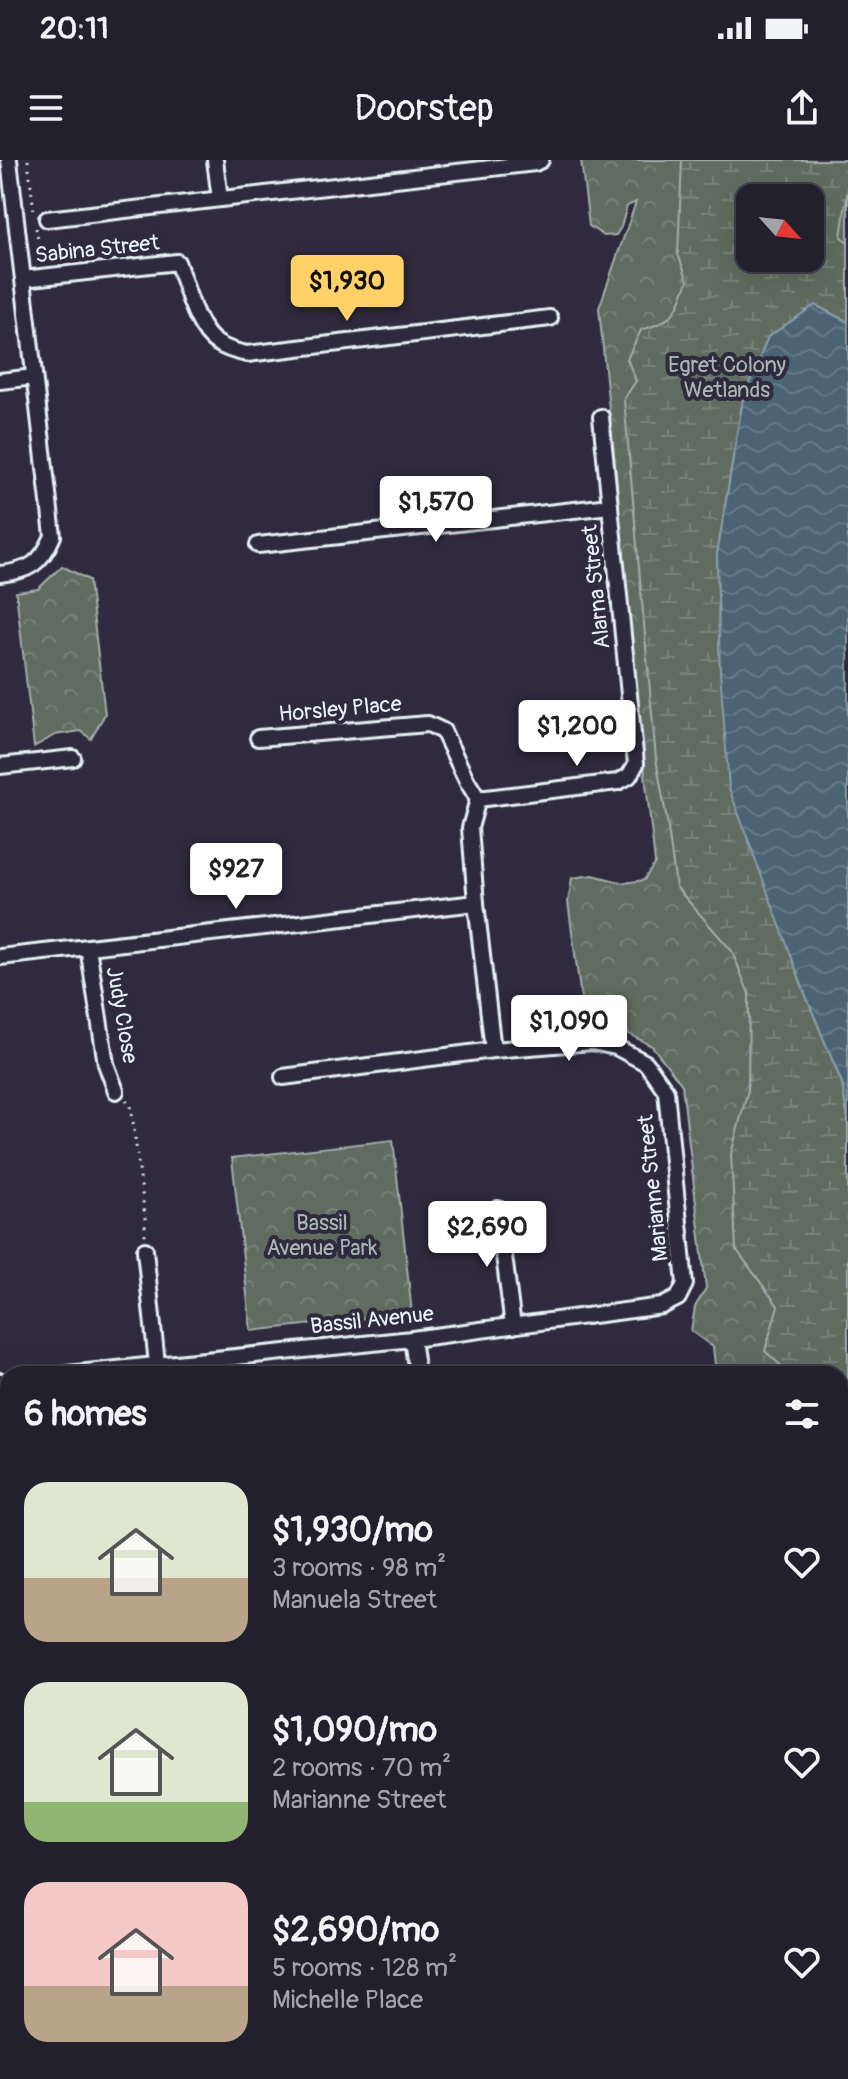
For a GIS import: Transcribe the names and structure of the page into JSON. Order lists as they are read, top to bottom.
{
  "streets": {
    "street": [
      "Sabina Street",
      "Alarna Street",
      "Horsley Place",
      "Judy Close",
      "Marianne Street",
      "Bassil Avenue"
    ]
  },
  "crossings": [
    ["Alarna Street", "Horsley Place"],
    ["Marianne Street", "Bassil Avenue"]
  ],
  "parks": ["Egret Colony Wetlands", "Bassil Avenue Park"],
  "north": "bottom right",
  "page": {
    "status": "20:11",
    "header": "Doorstep",
    "price": [
      "$1,930",
      "$1,570",
      "$1,200",
      "$927",
      "$1,090",
      "$2,690"
    ],
    "heading": "6 homes",
    "list": [
      {
        "name": "$1,930/mo",
        "note": "3 rooms · 98 m² · Manuela Street"
      },
      {
        "name": "$1,090/mo",
        "note": "2 rooms · 70 m² · Marianne Street"
      },
      {
        "name": "$2,690/mo",
        "note": "5 rooms · 128 m² · Michelle Place"
      }
    ]
  }
}
